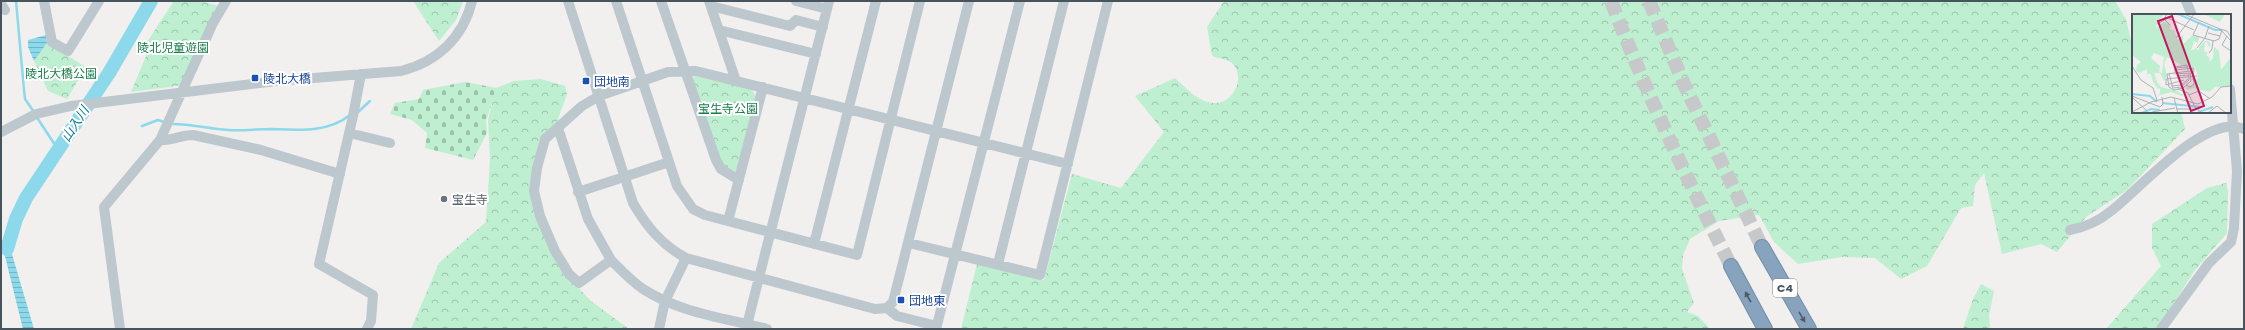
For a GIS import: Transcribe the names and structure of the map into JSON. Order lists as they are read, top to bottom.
{
  "streets": {
    "highway": ["C4"]
  },
  "water": ["山入川"],
  "parks": ["陵北児童遊園", "陵北大橋公園", "宝生寺公園"],
  "places": {
    "transit": ["陵北大橋", "団地南", "団地東"],
    "other": ["宝生寺"]
  }
}
